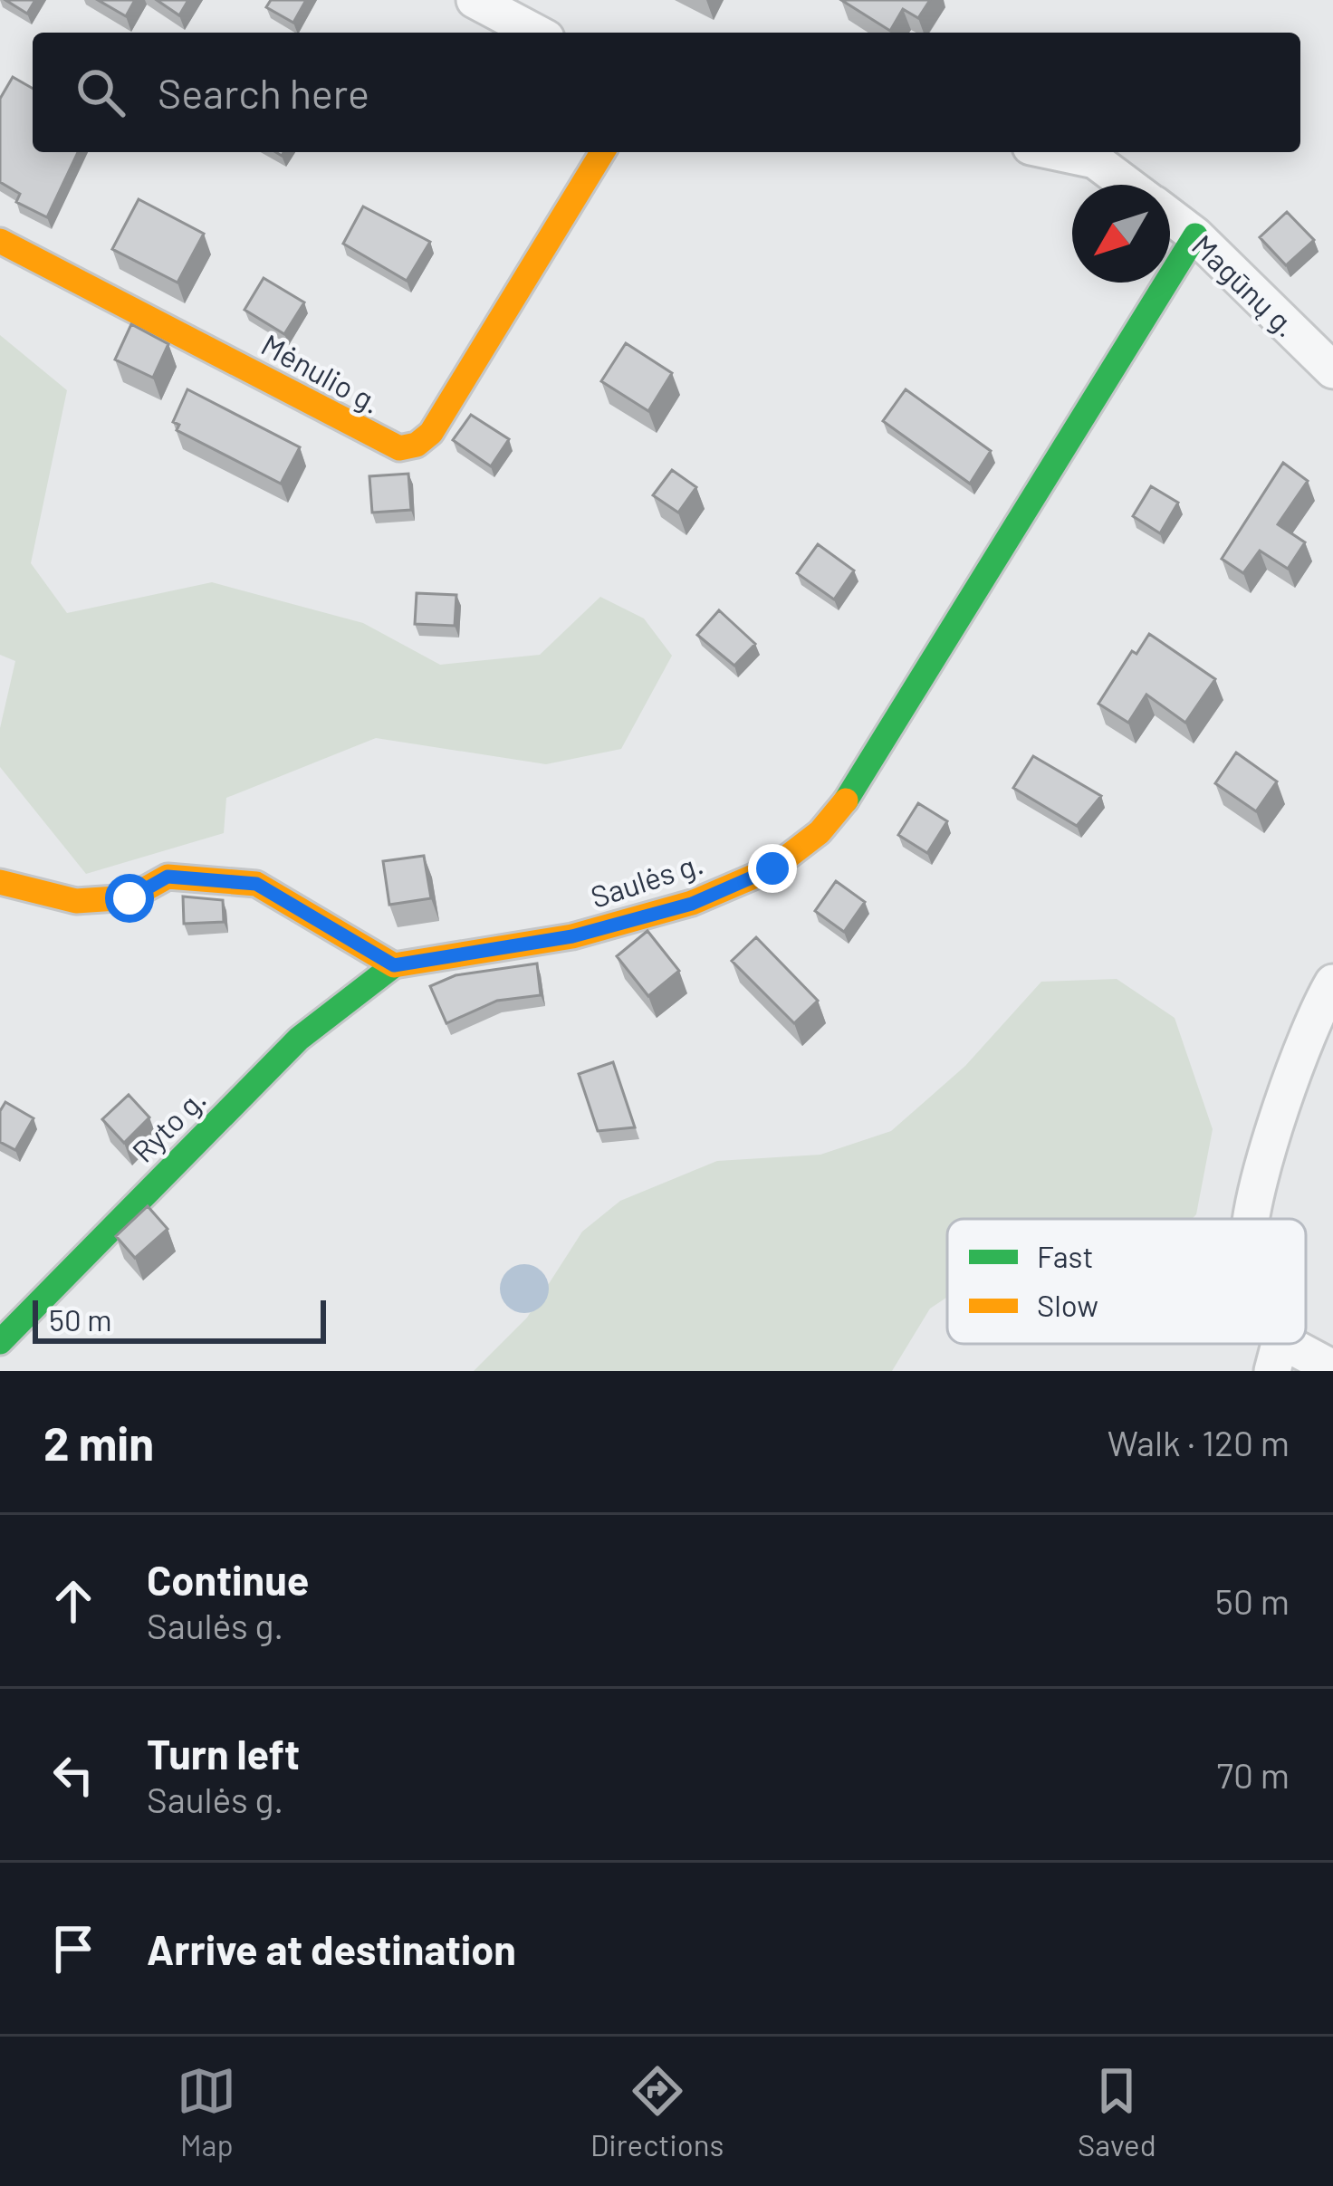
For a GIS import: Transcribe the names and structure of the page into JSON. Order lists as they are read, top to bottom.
{
  "streets": {
    "street": [
      "Magūnų g.",
      "Mėnulio g.",
      "Saulės g.",
      "Ryto g."
    ]
  },
  "crossings": [
    ["Magūnų g.", "Saulės g."],
    ["Saulės g.", "Ryto g."]
  ],
  "legend": ["Fast", "Slow"],
  "scale_bar": "50 m",
  "north": "bottom left",
  "page": {
    "search": "Search here",
    "scale": "50 m",
    "heading": ["2 min", "Walk · 120 m"],
    "list": [
      ["Continue", "Saulės g.", "50 m"],
      ["Turn left", "Saulės g.", "70 m"],
      "Arrive at destination"
    ],
    "nav": ["Map", "Directions", "Saved"]
  }
}
